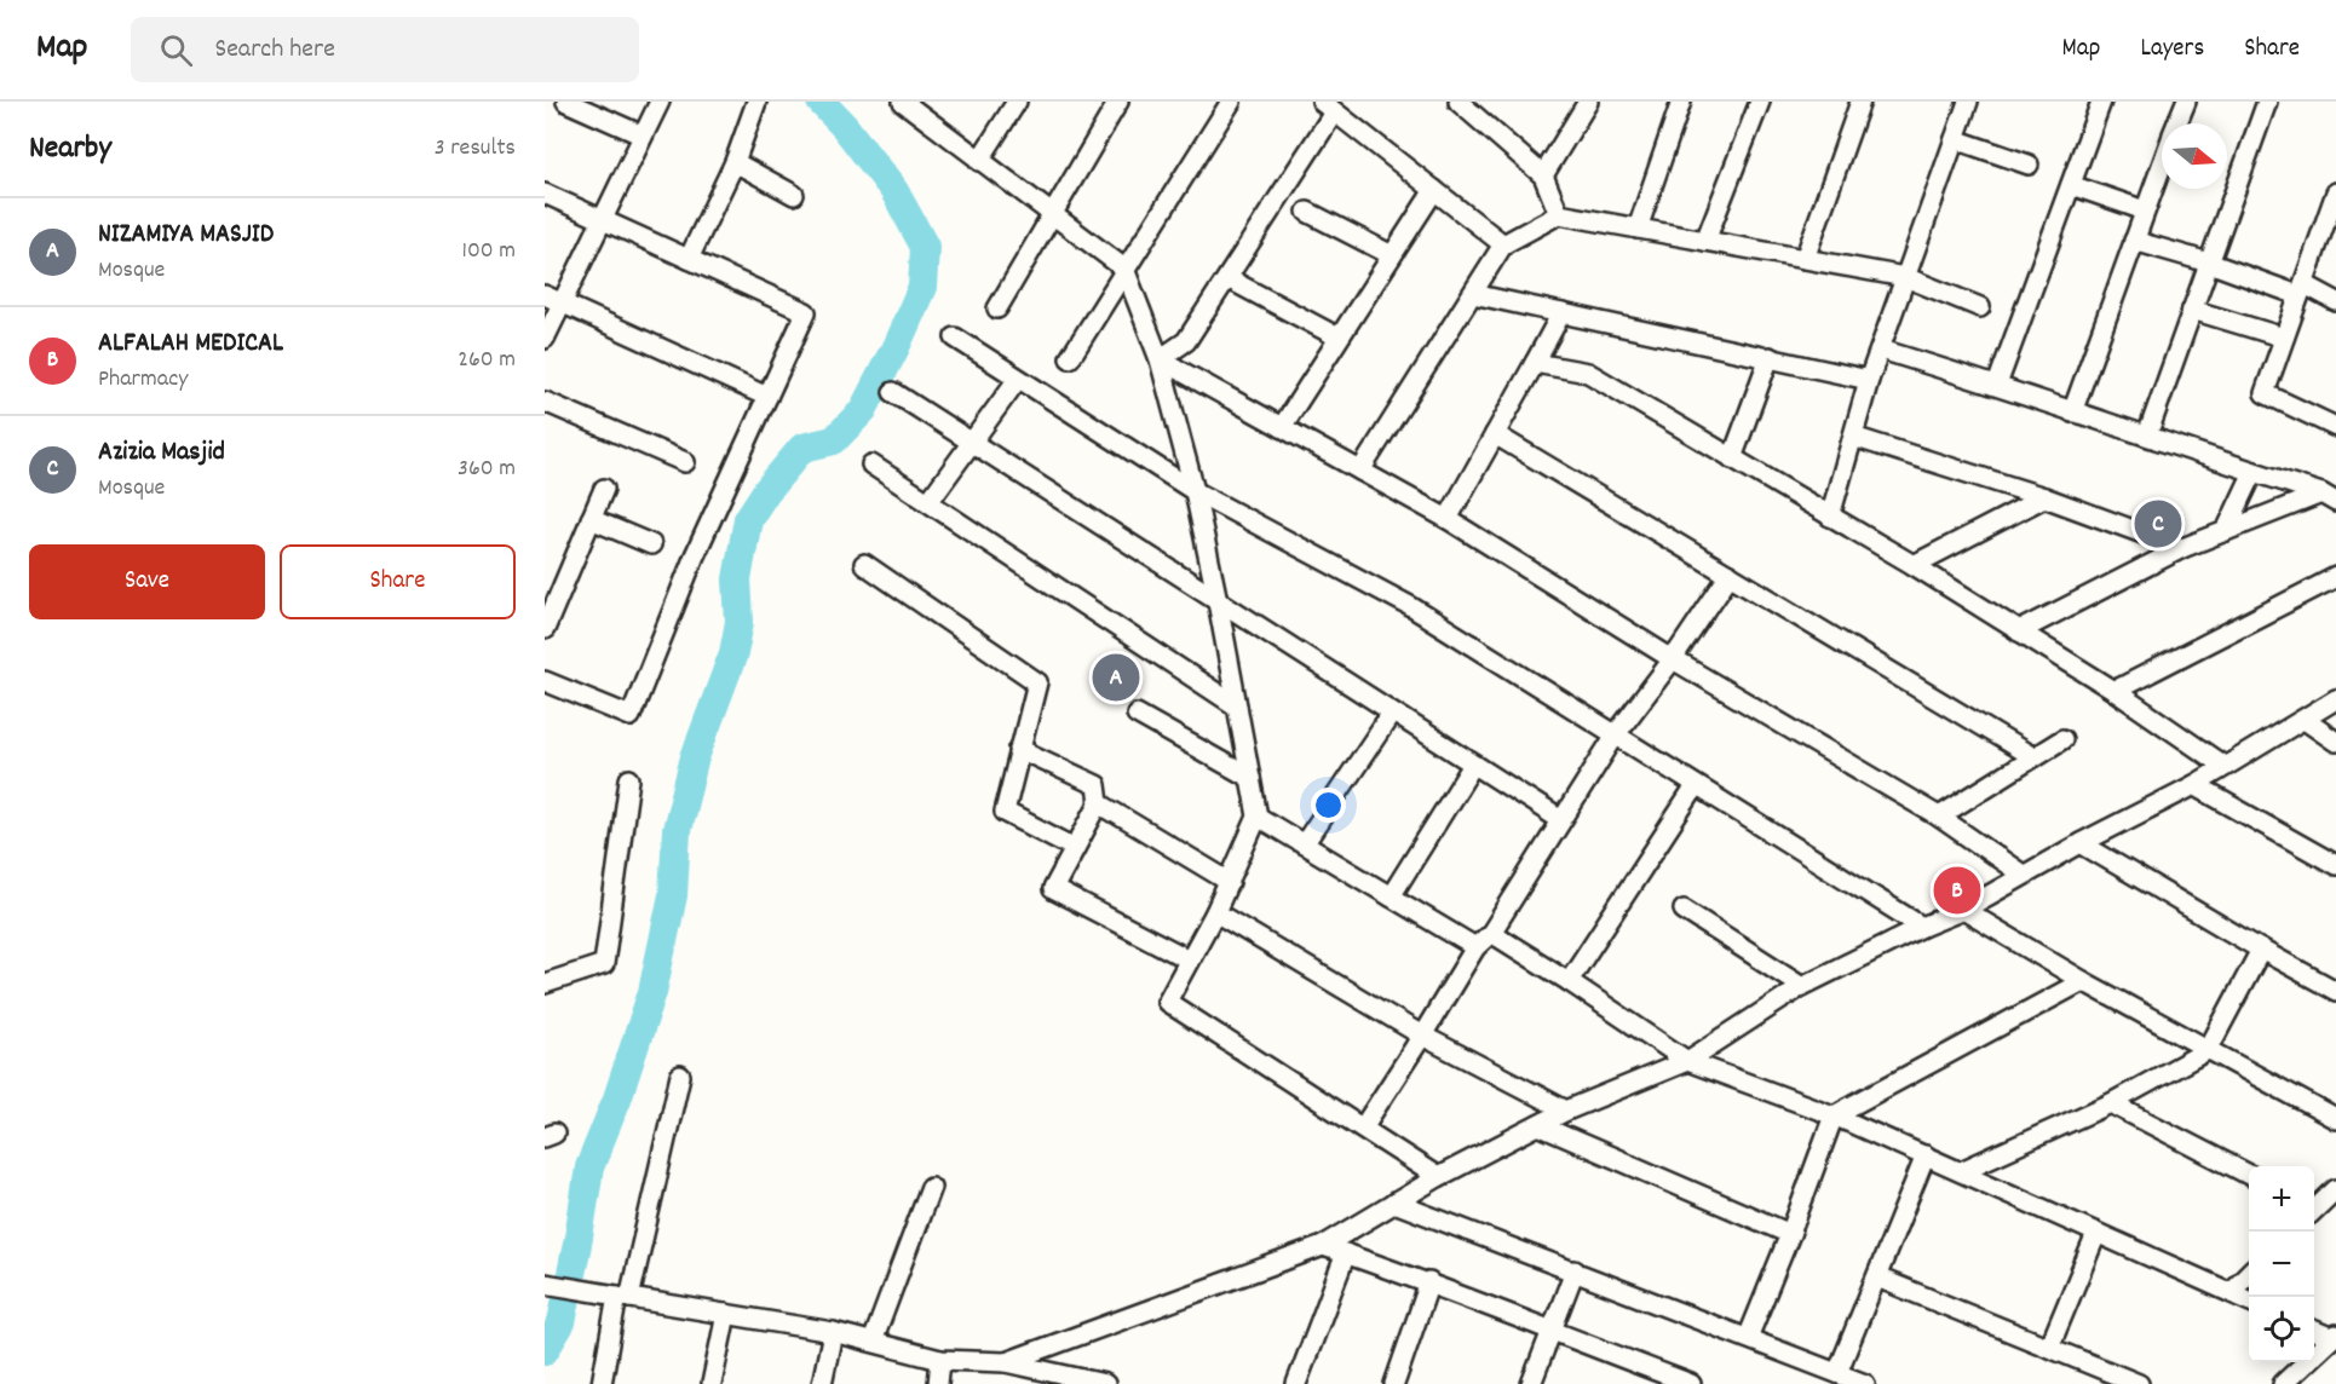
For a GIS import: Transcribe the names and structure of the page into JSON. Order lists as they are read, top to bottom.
{
  "north": "right",
  "page": {
    "header": "Map",
    "search": "Search here",
    "nav": ["Map", "Layers", "Share"],
    "heading": ["Nearby", "3 results"],
    "list": [
      {
        "mark": "A",
        "name": "NIZAMIYA MASJID",
        "note": "Mosque",
        "value": "100 m"
      },
      {
        "mark": "B",
        "name": "ALFALAH MEDICAL",
        "note": "Pharmacy",
        "value": "260 m"
      },
      {
        "mark": "C",
        "name": "Azizia Masjid",
        "note": "Mosque",
        "value": "360 m"
      }
    ],
    "pins": ["C", "A", "B"],
    "buttons": ["Save", "Share"],
    "map_buttons": ["+", "−"]
  }
}
